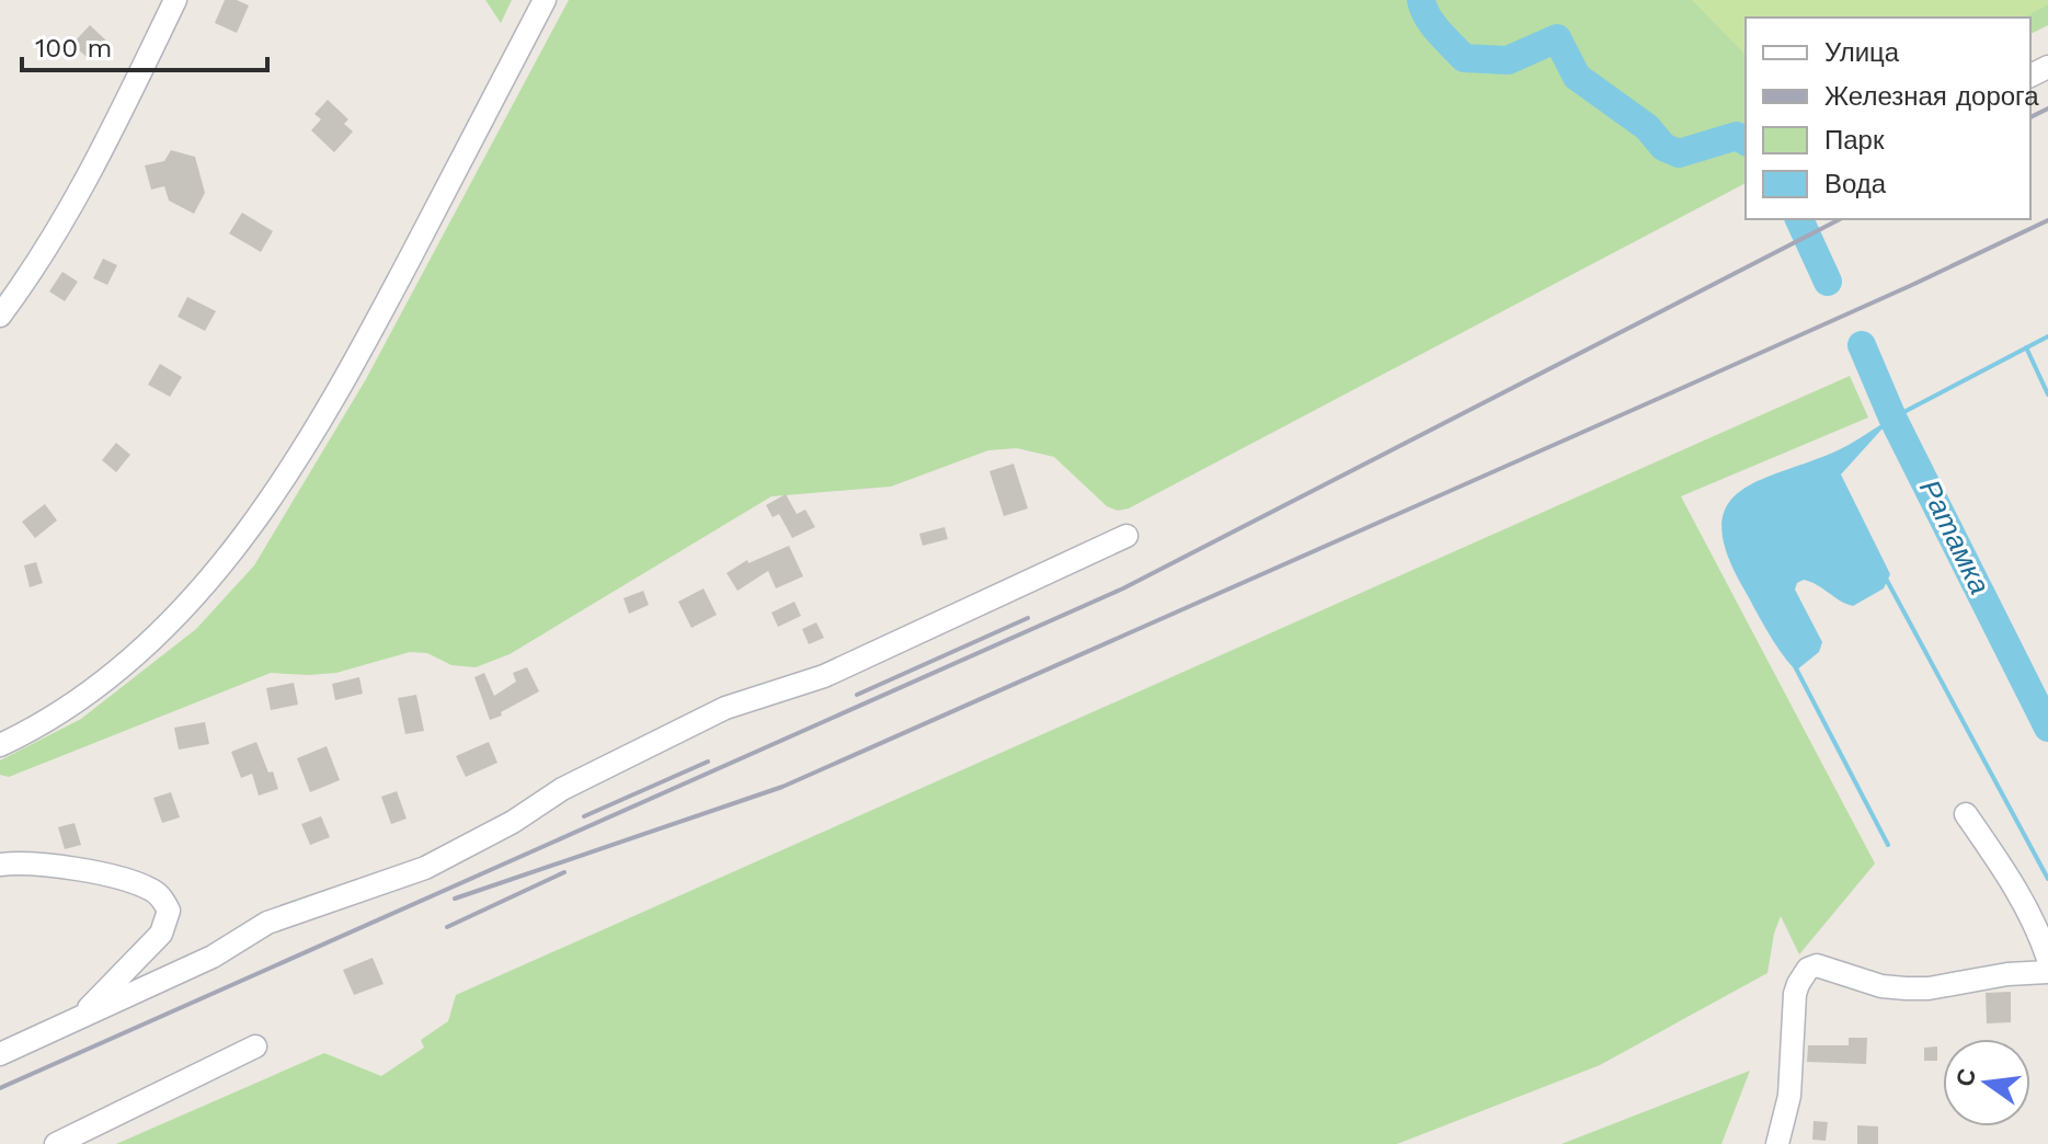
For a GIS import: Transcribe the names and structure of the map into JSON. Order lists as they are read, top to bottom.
{
  "water": ["Ратамка"],
  "legend": [
    "Улица",
    "Железная дорога",
    "Парк",
    "Вода"
  ],
  "scale_bar": "100 m",
  "north": "left"
}
